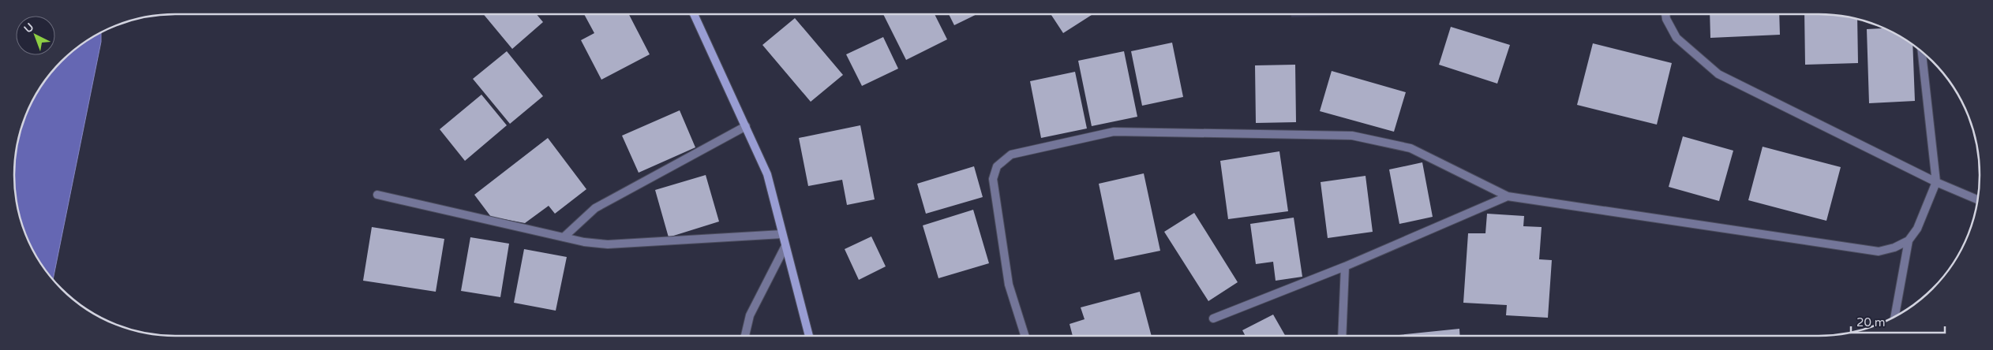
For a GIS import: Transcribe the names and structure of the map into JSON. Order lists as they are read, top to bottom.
{
  "scale_bar": "20 m",
  "north": "top left"
}
